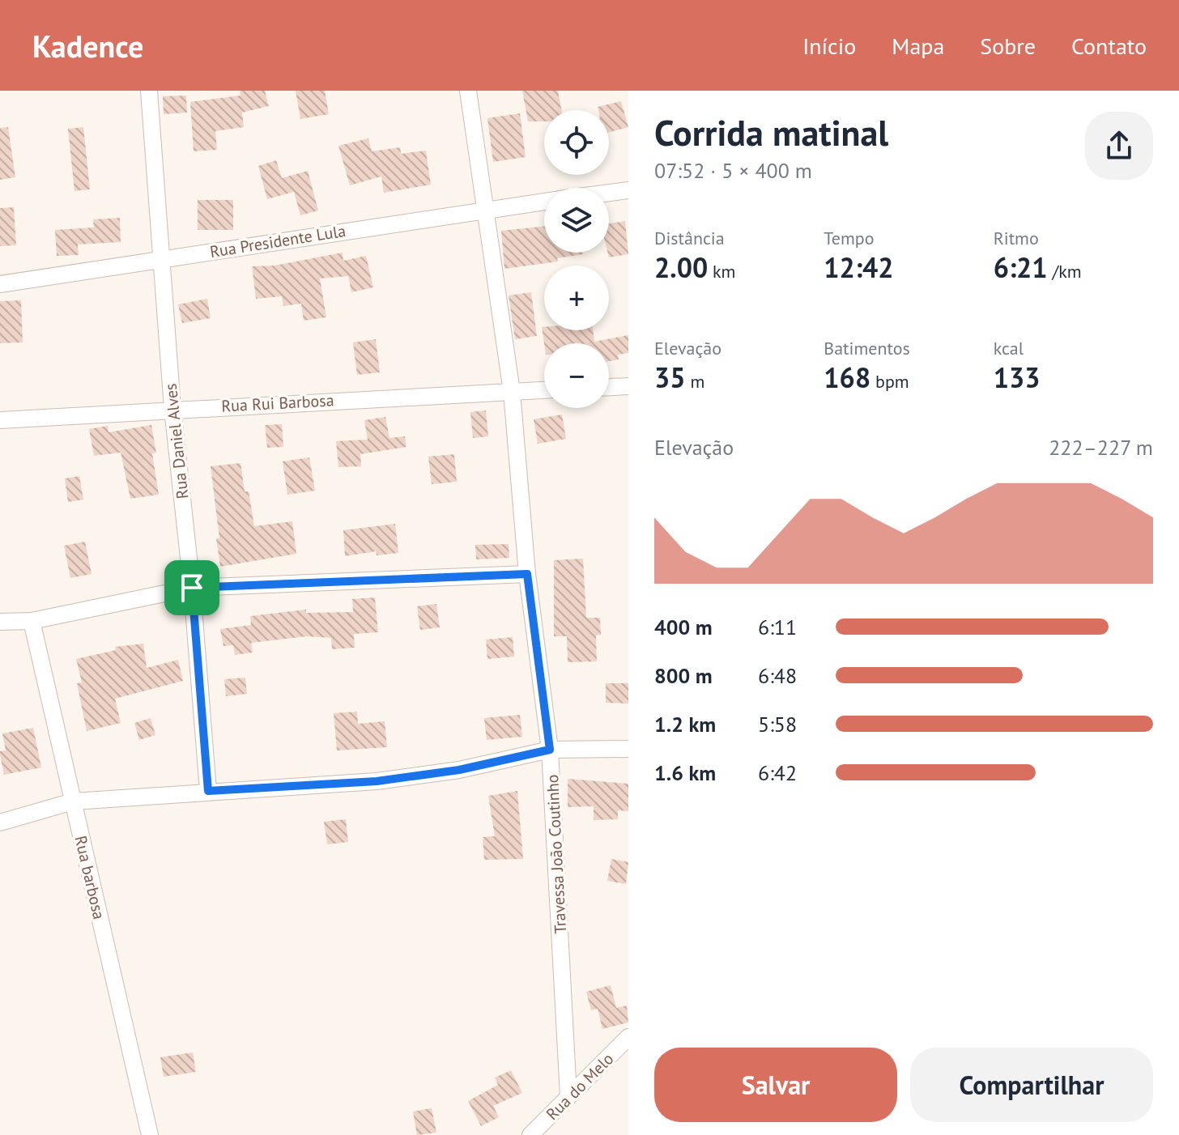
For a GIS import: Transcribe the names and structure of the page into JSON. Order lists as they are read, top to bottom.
{
  "streets": {
    "street": [
      "Rua Presidente Lula",
      "Rua Rui Barbosa",
      "Rua Daniel Alves",
      "Travessa João Coutinho",
      "Rua barbosa",
      "Rua do Melo"
    ]
  },
  "crossings": [
    ["Rua Presidente Lula", "Rua Daniel Alves"],
    ["Rua Presidente Lula", "Travessa João Coutinho"],
    ["Rua Rui Barbosa", "Rua Daniel Alves"],
    ["Rua Rui Barbosa", "Travessa João Coutinho"],
    ["Travessa João Coutinho", "Rua do Melo"]
  ],
  "page": {
    "header": "Kadence",
    "nav": [
      "Início",
      "Mapa",
      "Sobre",
      "Contato"
    ],
    "heading": ["Corrida matinal", "07:52 · 5 × 400 m"],
    "map_buttons": ["+", "−"],
    "stats": [
      ["Distância", "2.00 km"],
      ["Tempo", "12:42"],
      ["Ritmo", "6:21 /km"],
      ["Elevação", "35 m"],
      ["Batimentos", "168 bpm"],
      ["kcal", "133"]
    ],
    "chart": ["Elevação", "222–227 m"],
    "list": [
      {
        "name": "400 m",
        "note": "6:11"
      },
      {
        "name": "800 m",
        "note": "6:48"
      },
      {
        "name": "1.2 km",
        "note": "5:58"
      },
      {
        "name": "1.6 km",
        "note": "6:42"
      }
    ],
    "buttons": ["Salvar", "Compartilhar"]
  }
}
